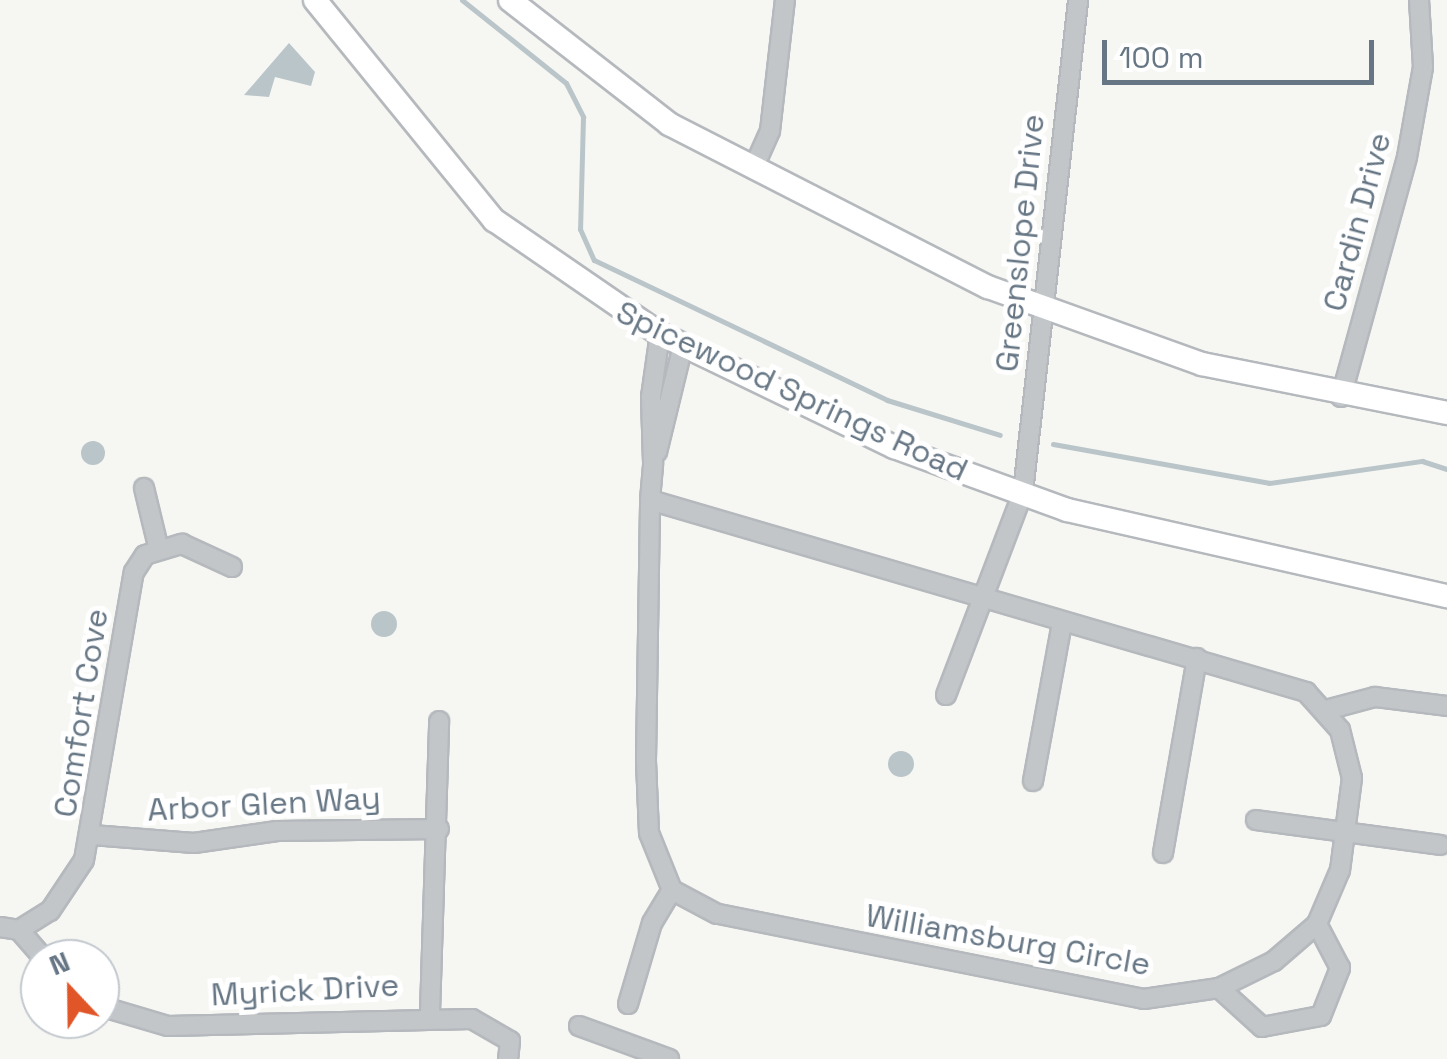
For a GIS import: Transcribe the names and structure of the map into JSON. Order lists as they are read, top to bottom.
{
  "streets": {
    "main road": ["Spicewood Springs Road"],
    "street": [
      "Cardin Drive",
      "Greenslope Drive",
      "Comfort Cove",
      "Arbor Glen Way",
      "Williamsburg Circle",
      "Myrick Drive"
    ]
  },
  "crossings": [
    ["Greenslope Drive", "Spicewood Springs Road"],
    ["Comfort Cove", "Arbor Glen Way"]
  ],
  "scale_bar": "100 m",
  "north": "top"
}
